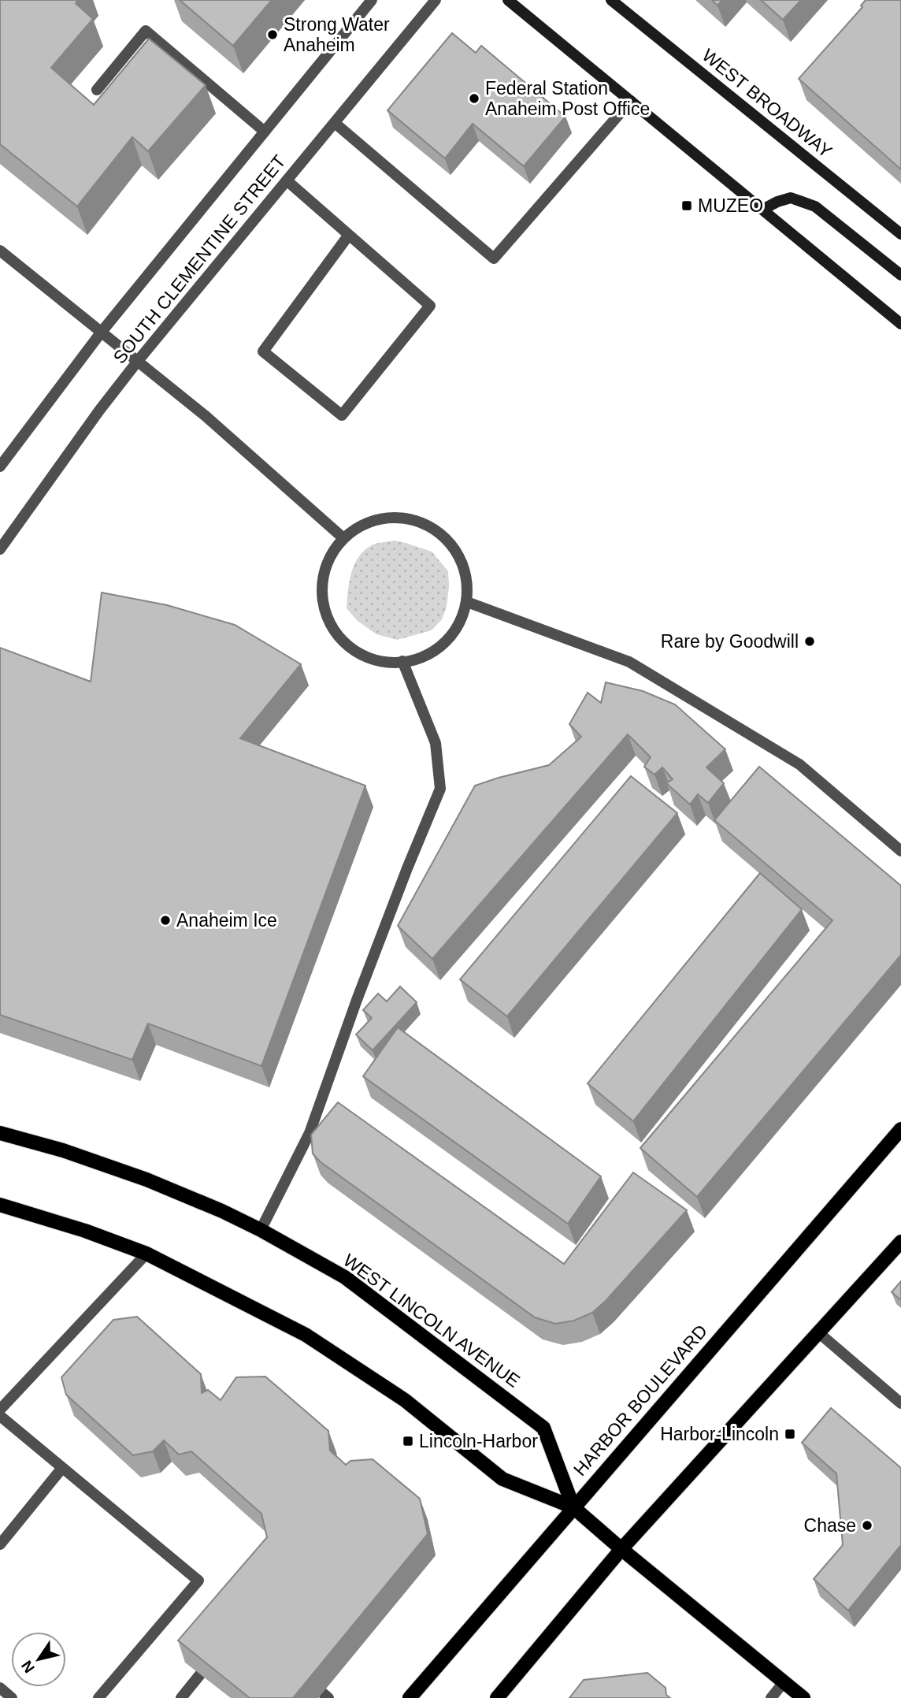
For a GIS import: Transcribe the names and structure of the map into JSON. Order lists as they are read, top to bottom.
{
  "streets": {
    "main road": ["WEST BROADWAY", "WEST LINCOLN AVENUE", "HARBOR BOULEVARD"],
    "street": ["SOUTH CLEMENTINE STREET"]
  },
  "crossings": [
    ["WEST LINCOLN AVENUE", "HARBOR BOULEVARD"]
  ],
  "places": {
    "other": [
      "Strong Water Anaheim",
      "Federal Station Anaheim Post Office",
      "Rare by Goodwill",
      "Anaheim Ice",
      "Chase"
    ],
    "transit": ["MUZEO", "Harbor-Lincoln", "Lincoln-Harbor"]
  },
  "north": "bottom left"
}
